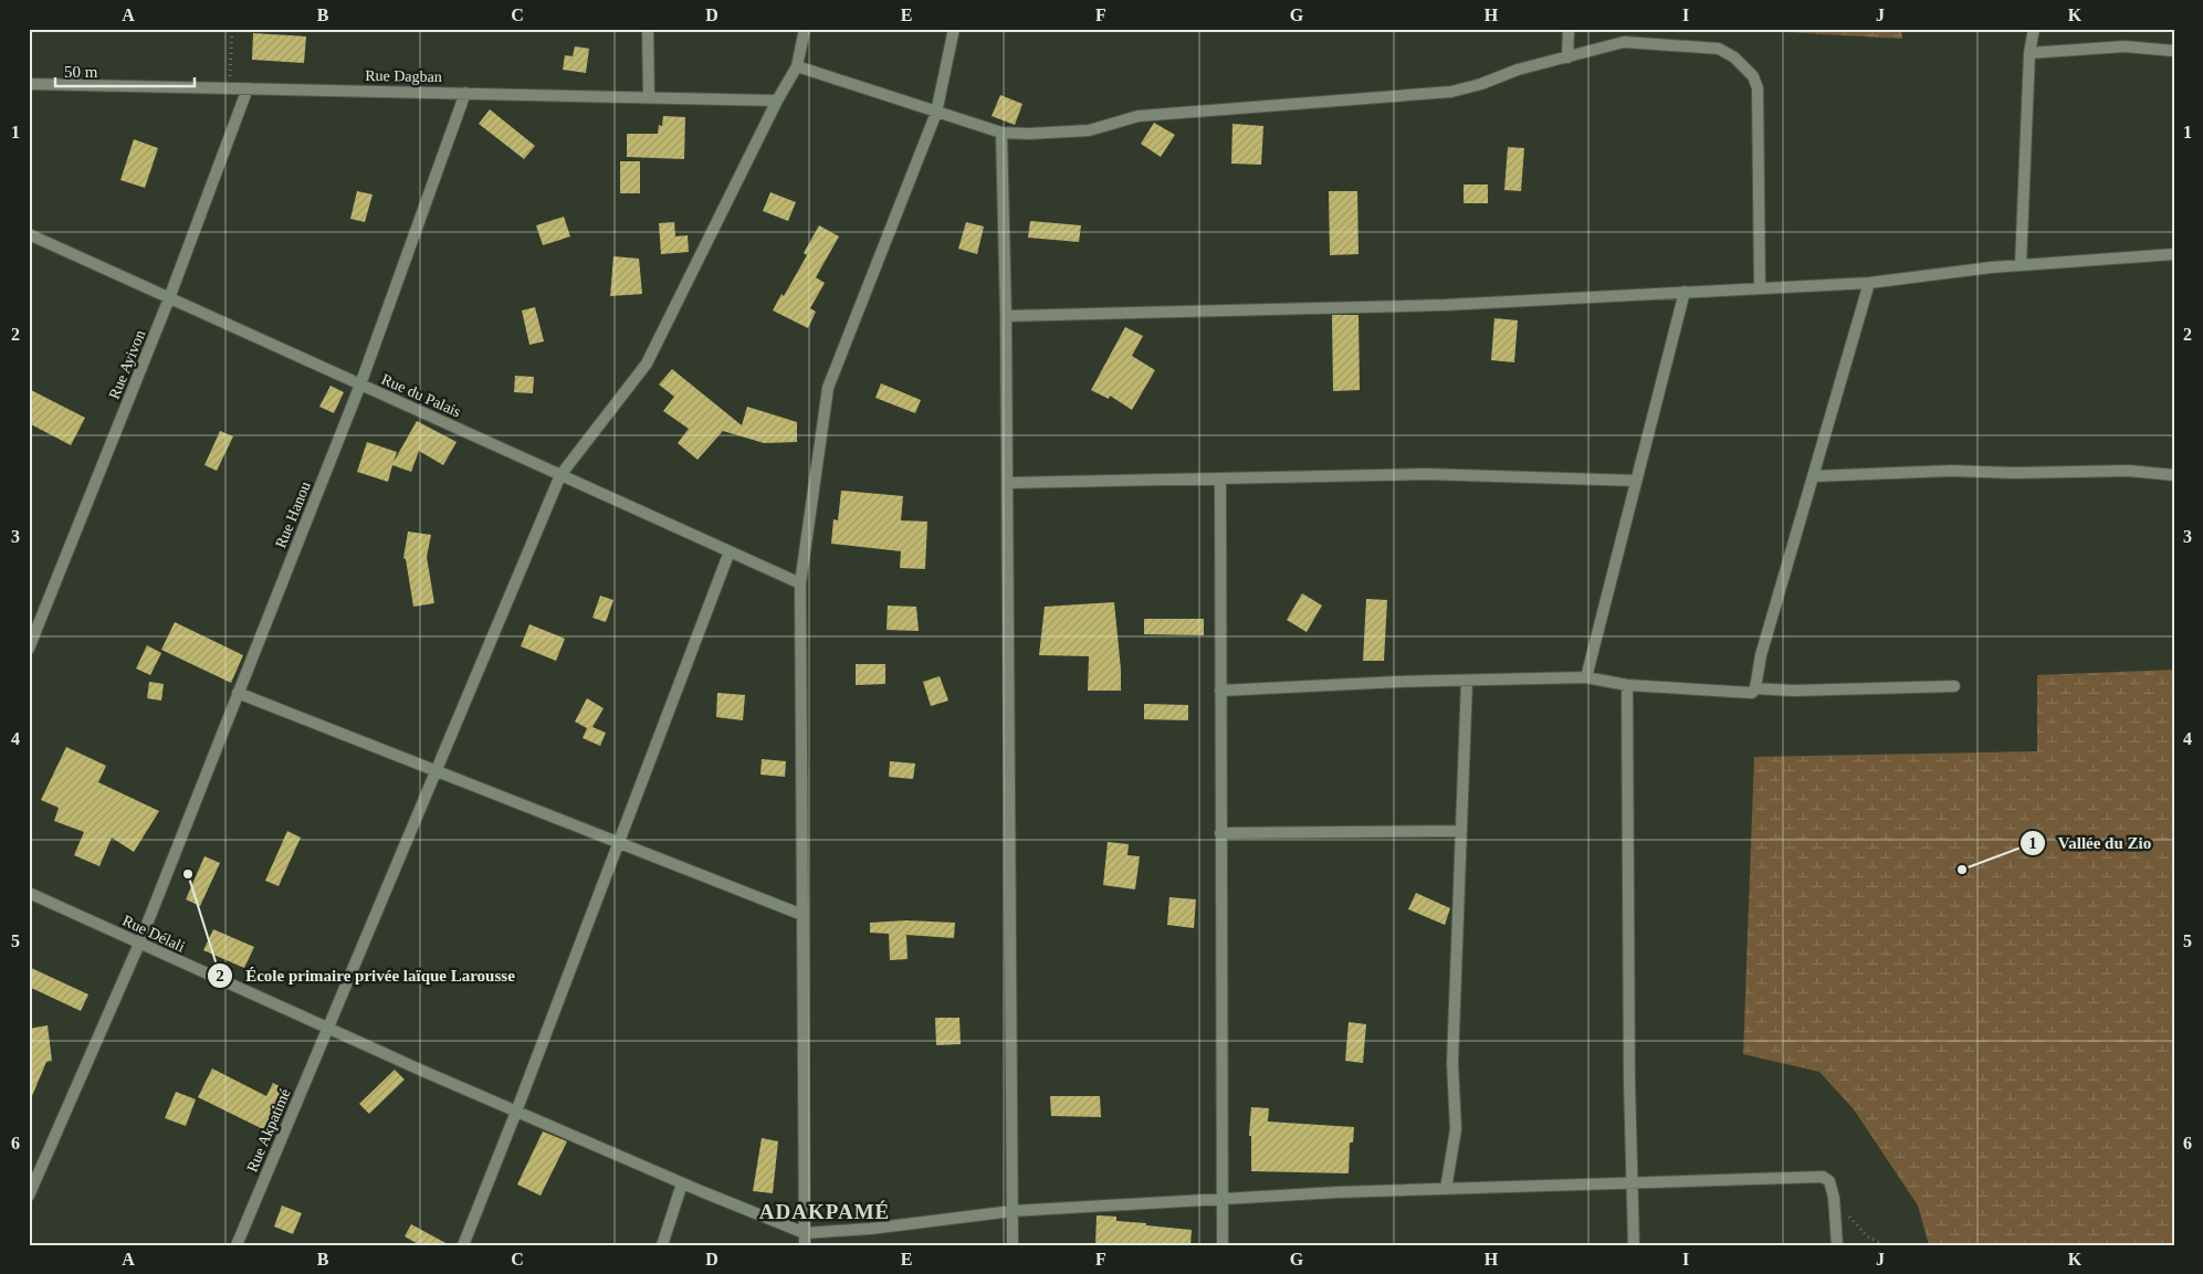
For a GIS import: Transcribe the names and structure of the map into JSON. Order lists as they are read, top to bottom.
{
  "streets": {
    "street": [
      "Rue Dagban",
      "Rue Ayivon",
      "Rue du Palais",
      "Rue Hanou",
      "Rue Délali",
      "Rue Akpatimé"
    ]
  },
  "crossings": [
    ["Rue Dagban", "Rue Ayivon"],
    ["Rue Dagban", "Rue Hanou"],
    ["Rue Dagban", "Rue Akpatimé"],
    ["Rue Ayivon", "Rue du Palais"],
    ["Rue du Palais", "Rue Hanou"],
    ["Rue du Palais", "Rue Akpatimé"],
    ["Rue Hanou", "Rue Délali"],
    ["Rue Délali", "Rue Akpatimé"]
  ],
  "districts": ["ADAKPAMÉ"],
  "places": ["Vallée du Zio", "École primaire privée laïque Larousse"],
  "scale_bar": "50 m",
  "grid": {
    "columns": [
      "A",
      "B",
      "C",
      "D",
      "E",
      "F",
      "G",
      "H",
      "I",
      "J",
      "K"
    ],
    "rows": [
      "1",
      "2",
      "3",
      "4",
      "5",
      "6"
    ]
  }
}
